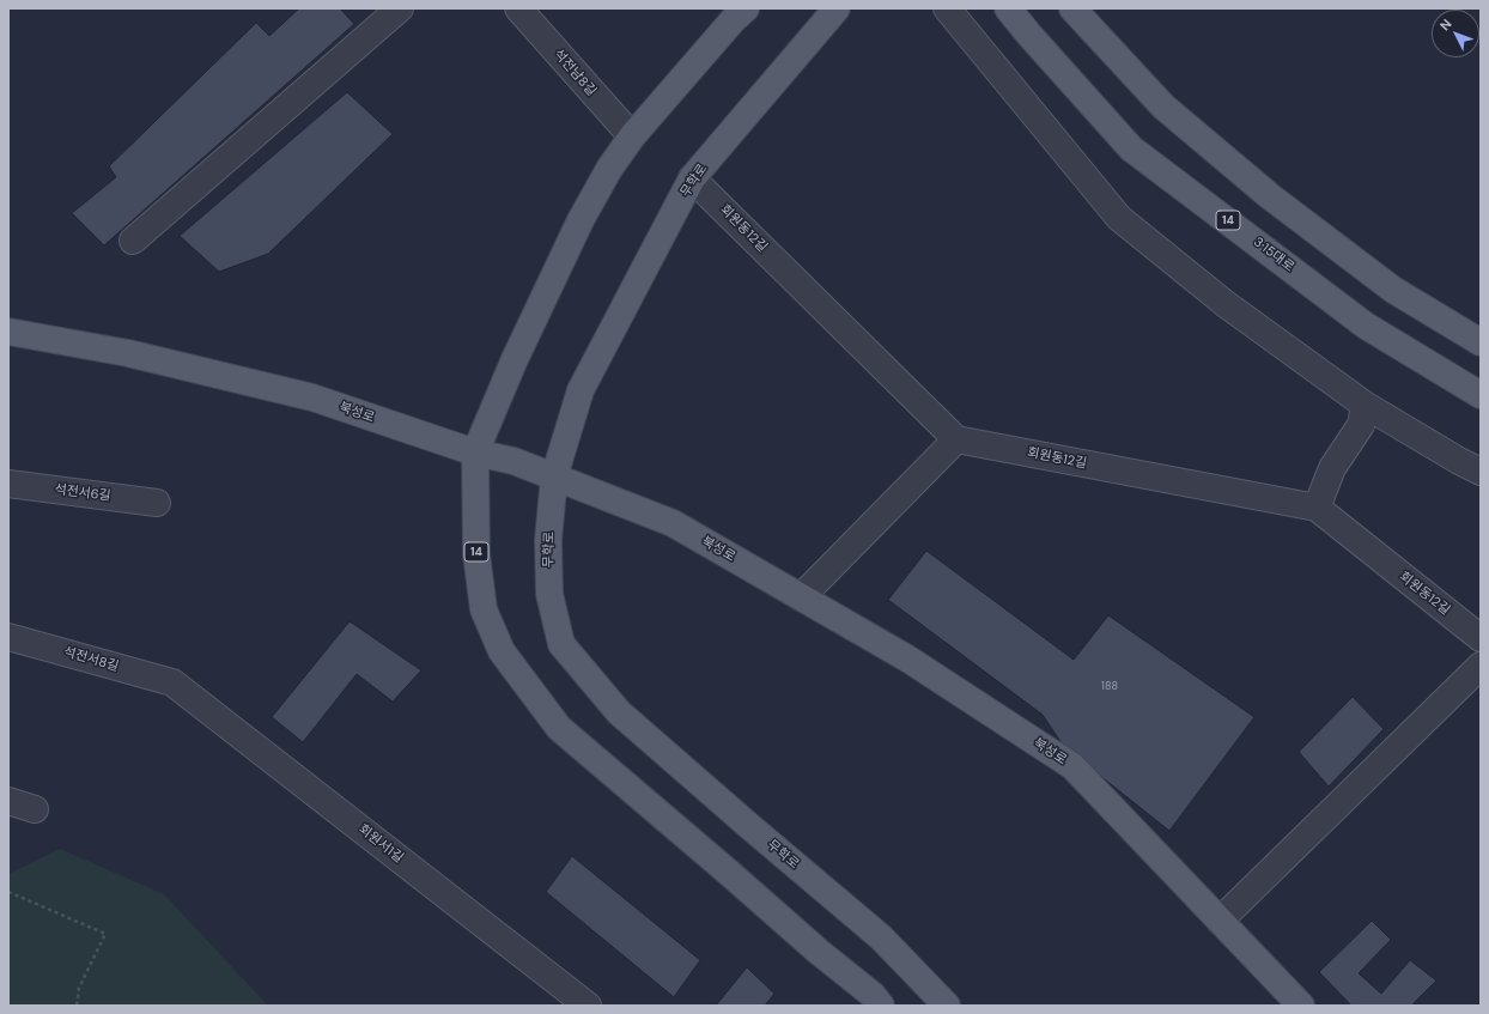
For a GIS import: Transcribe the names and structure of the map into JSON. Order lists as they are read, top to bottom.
{
  "streets": {
    "main road": [
      "무학로",
      "14",
      "3·15대로",
      "북성로"
    ],
    "street": [
      "석전남8길",
      "회원동12길",
      "석전서6길",
      "석전서8길",
      "회원서1길"
    ]
  },
  "crossings": [
    ["석전남8길", "14"],
    ["무학로", "회원동12길"],
    ["무학로", "북성로"],
    ["14", "북성로"],
    ["석전서8길", "회원서1길"]
  ],
  "house_numbers": ["188"],
  "north": "top left"
}
